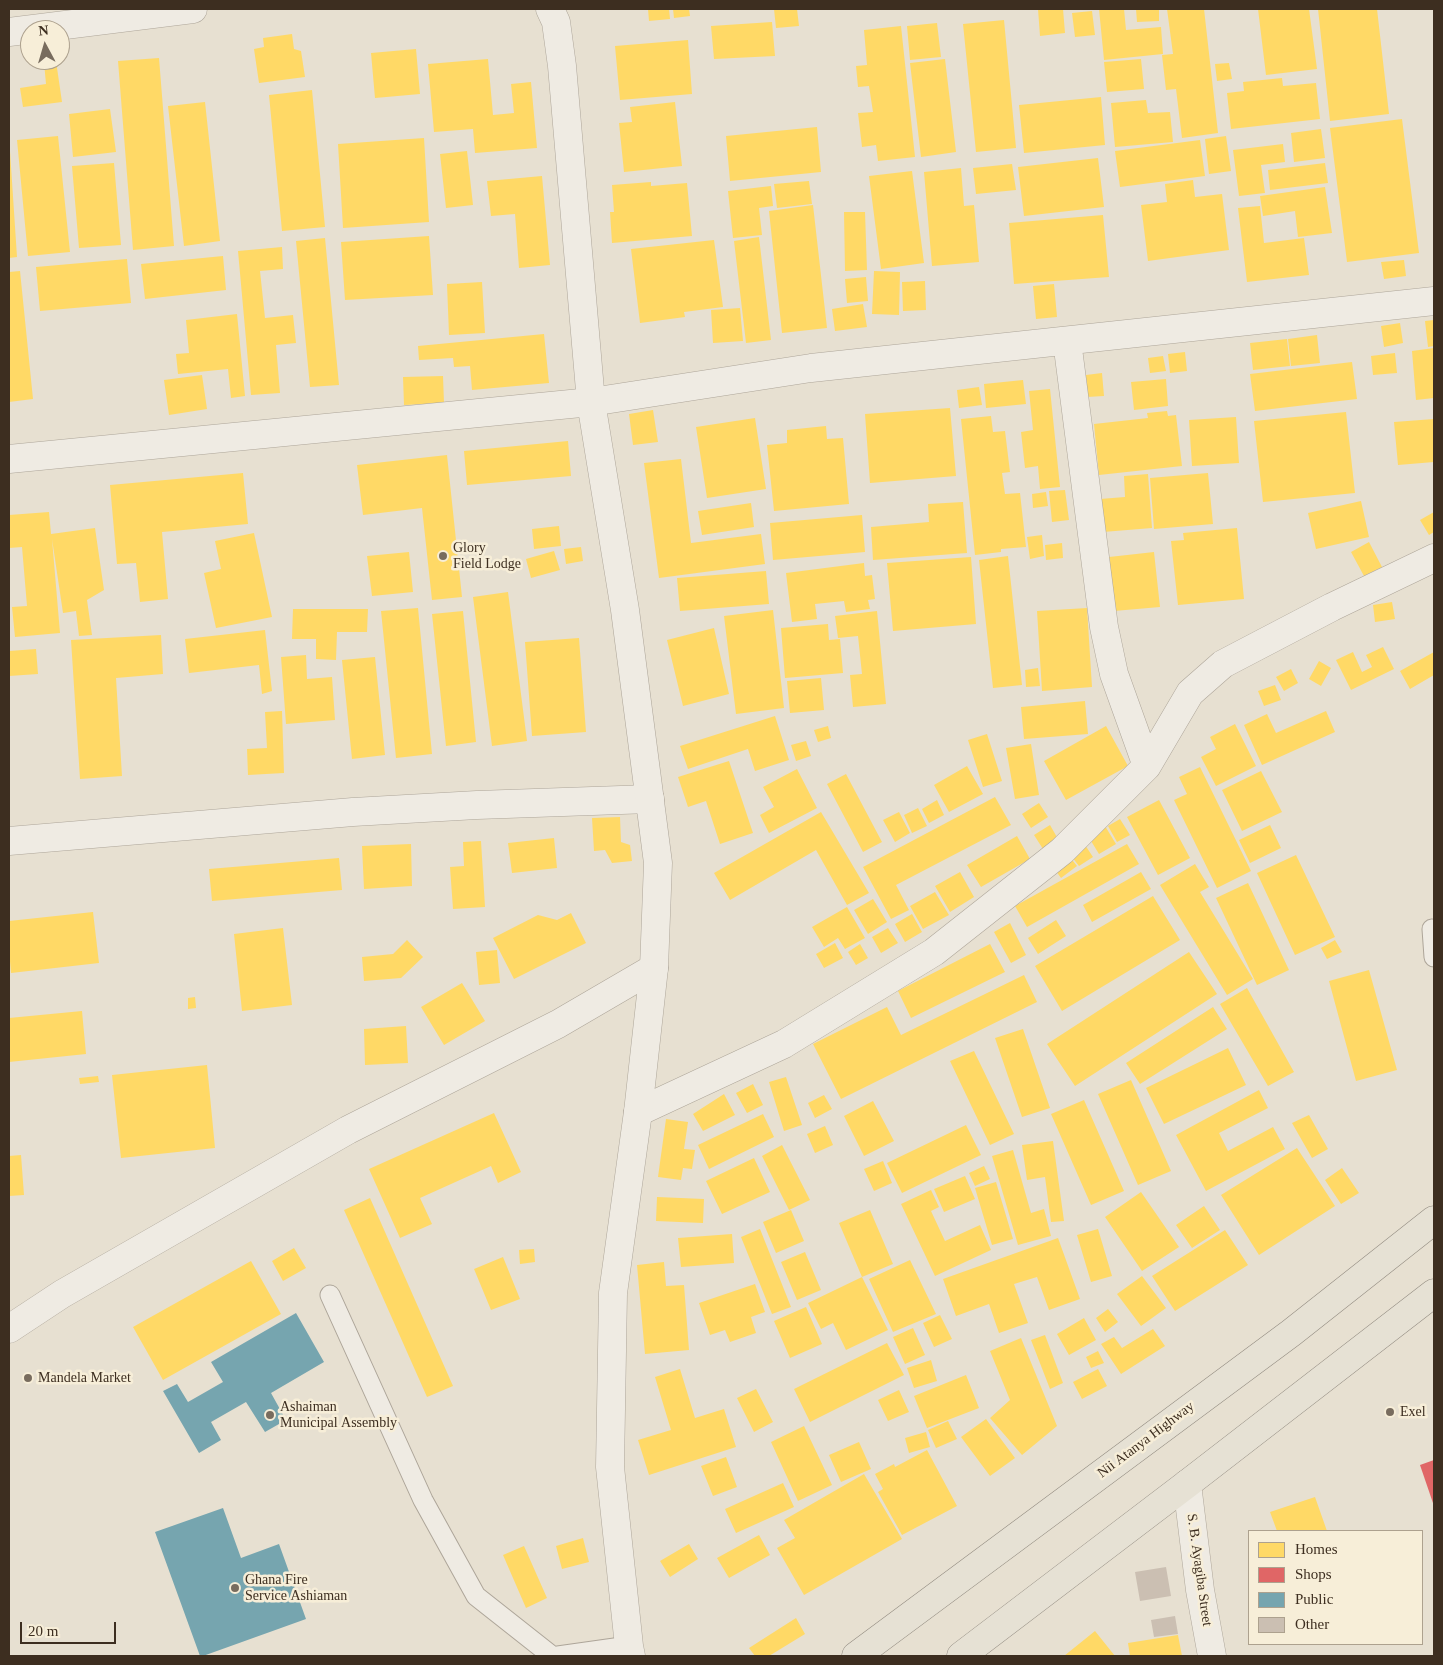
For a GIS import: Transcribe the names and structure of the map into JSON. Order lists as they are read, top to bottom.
{
  "streets": {
    "main road": ["Nii Atanya Highway"],
    "street": ["S. B. Ayagiba Street"]
  },
  "places": [
    "Glory Field Lodge",
    "Mandela Market",
    "Exel",
    "Ashaiman Municipal Assembly",
    "Ghana Fire Service Ashiaman"
  ],
  "legend": [
    "Homes",
    "Shops",
    "Public",
    "Other"
  ],
  "scale_bar": "20 m",
  "north": "top"
}
